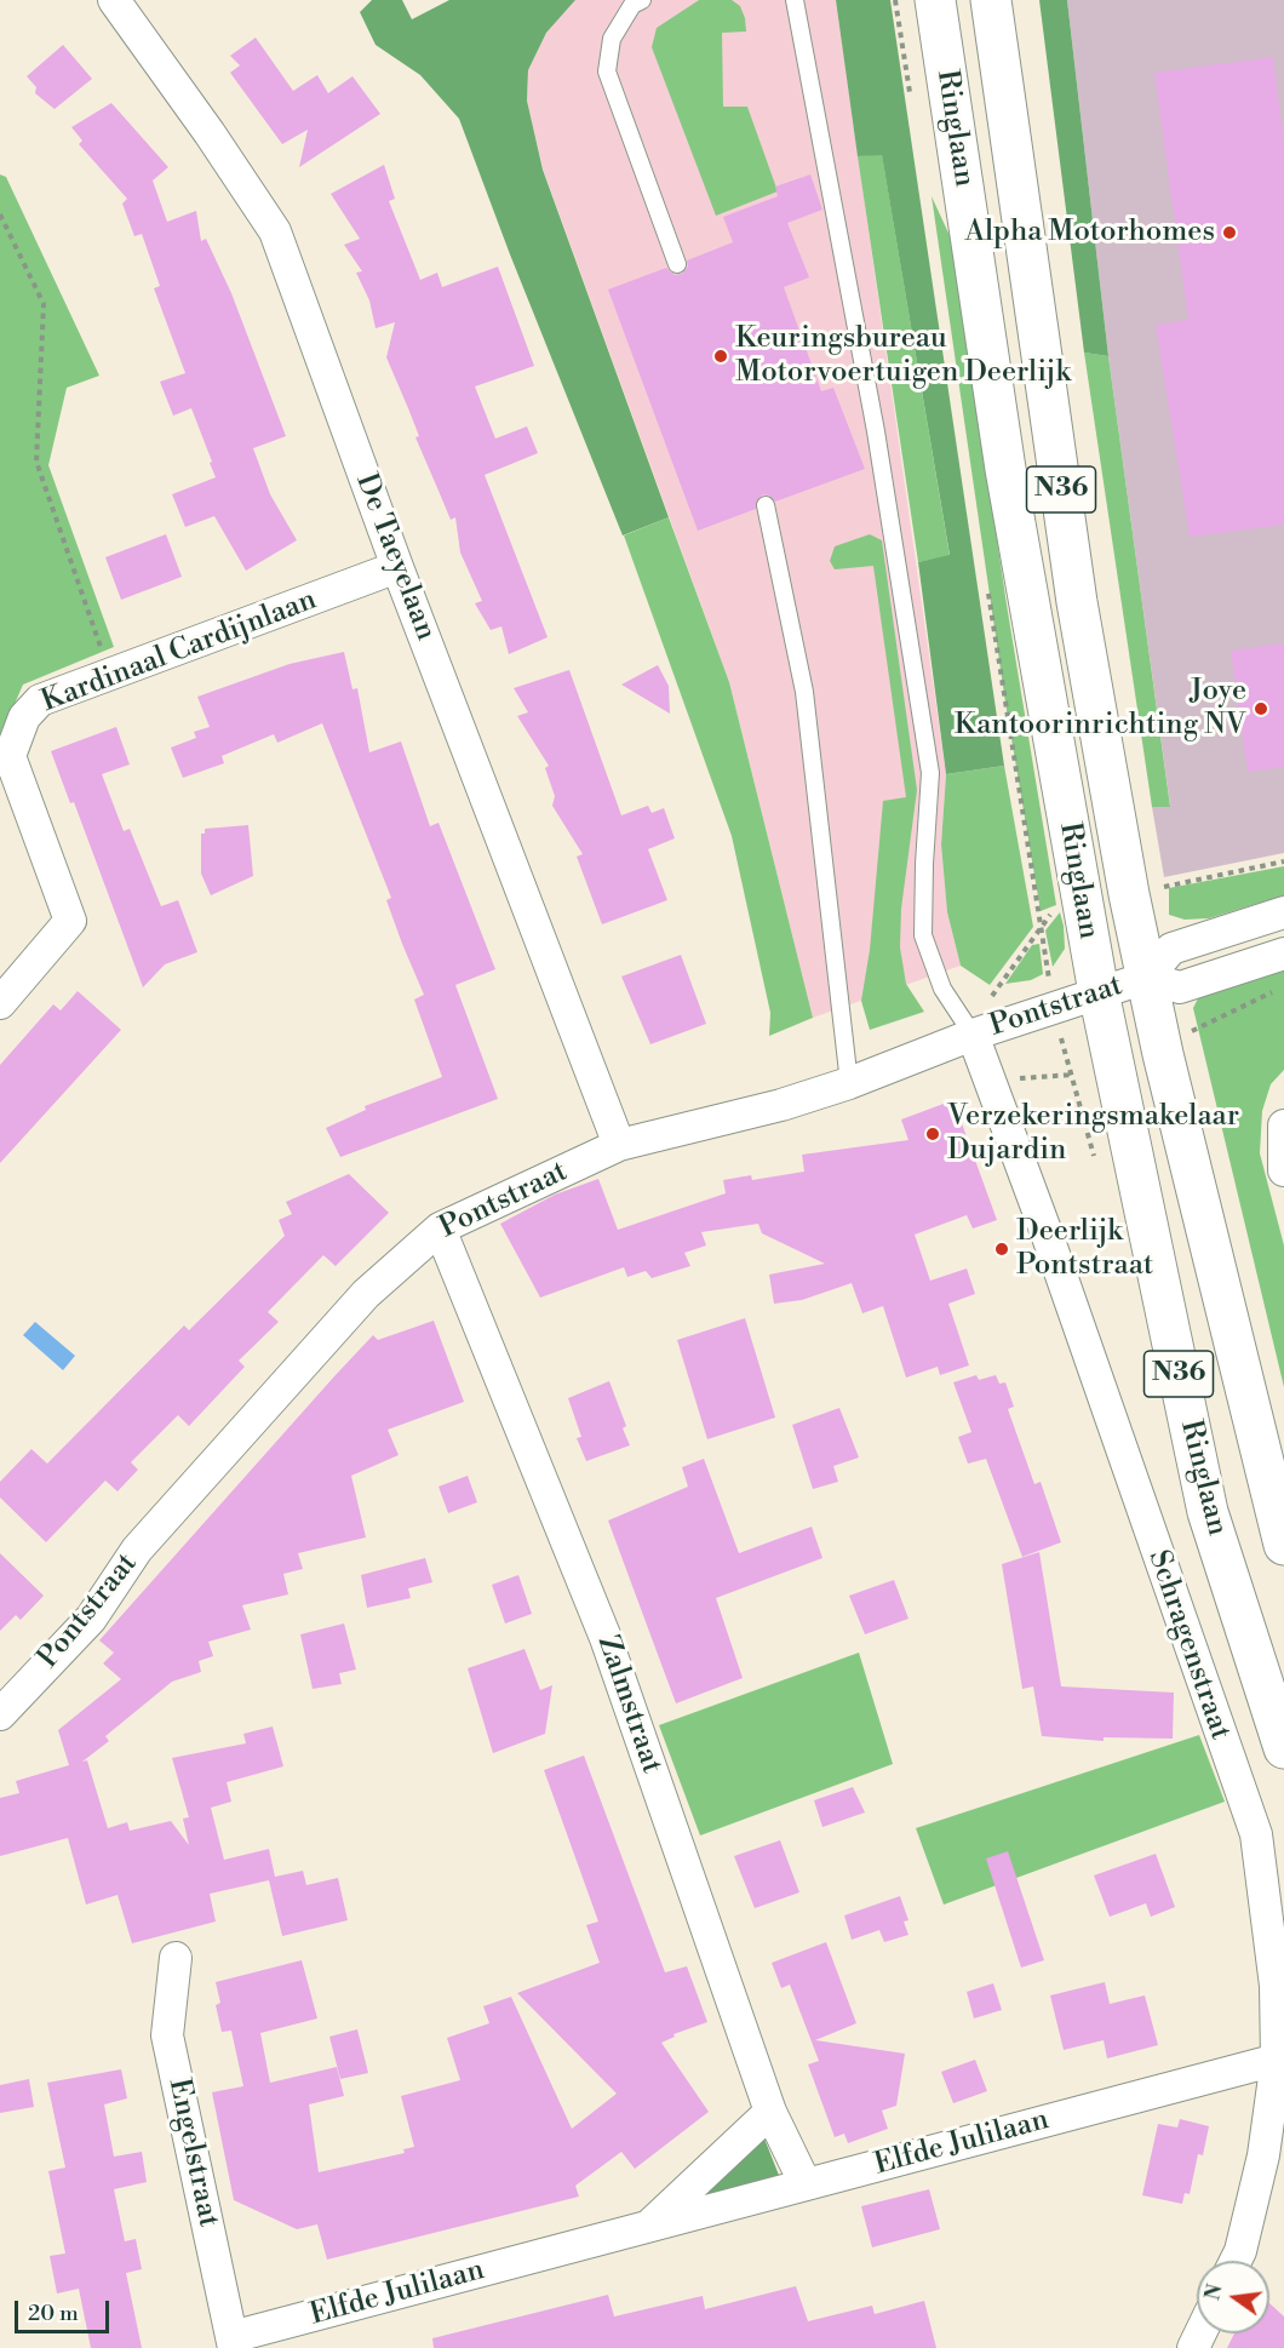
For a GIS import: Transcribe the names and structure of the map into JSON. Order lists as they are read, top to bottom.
{
  "streets": {
    "main road": ["Ringlaan", "N36"],
    "street": [
      "De Taeyelaan",
      "Kardinaal Cardijnlaan",
      "Pontstraat",
      "Schragenstraat",
      "Zalmstraat",
      "Elfde Julilaan",
      "Engelstraat"
    ]
  },
  "crossings": [
    ["Ringlaan", "Pontstraat"],
    ["De Taeyelaan", "Kardinaal Cardijnlaan"],
    ["De Taeyelaan", "Pontstraat"],
    ["Pontstraat", "Schragenstraat"],
    ["Pontstraat", "Zalmstraat"],
    ["Schragenstraat", "Elfde Julilaan"],
    ["Zalmstraat", "Elfde Julilaan"],
    ["Elfde Julilaan", "Engelstraat"]
  ],
  "places": [
    "Alpha Motorhomes",
    "Keuringsbureau Motorvoertuigen Deerlijk",
    "Joye Kantoorinrichting NV",
    "Verzekeringsmakelaar Dujardin",
    "Deerlijk Pontstraat"
  ],
  "scale_bar": "20 m",
  "north": "left"
}
